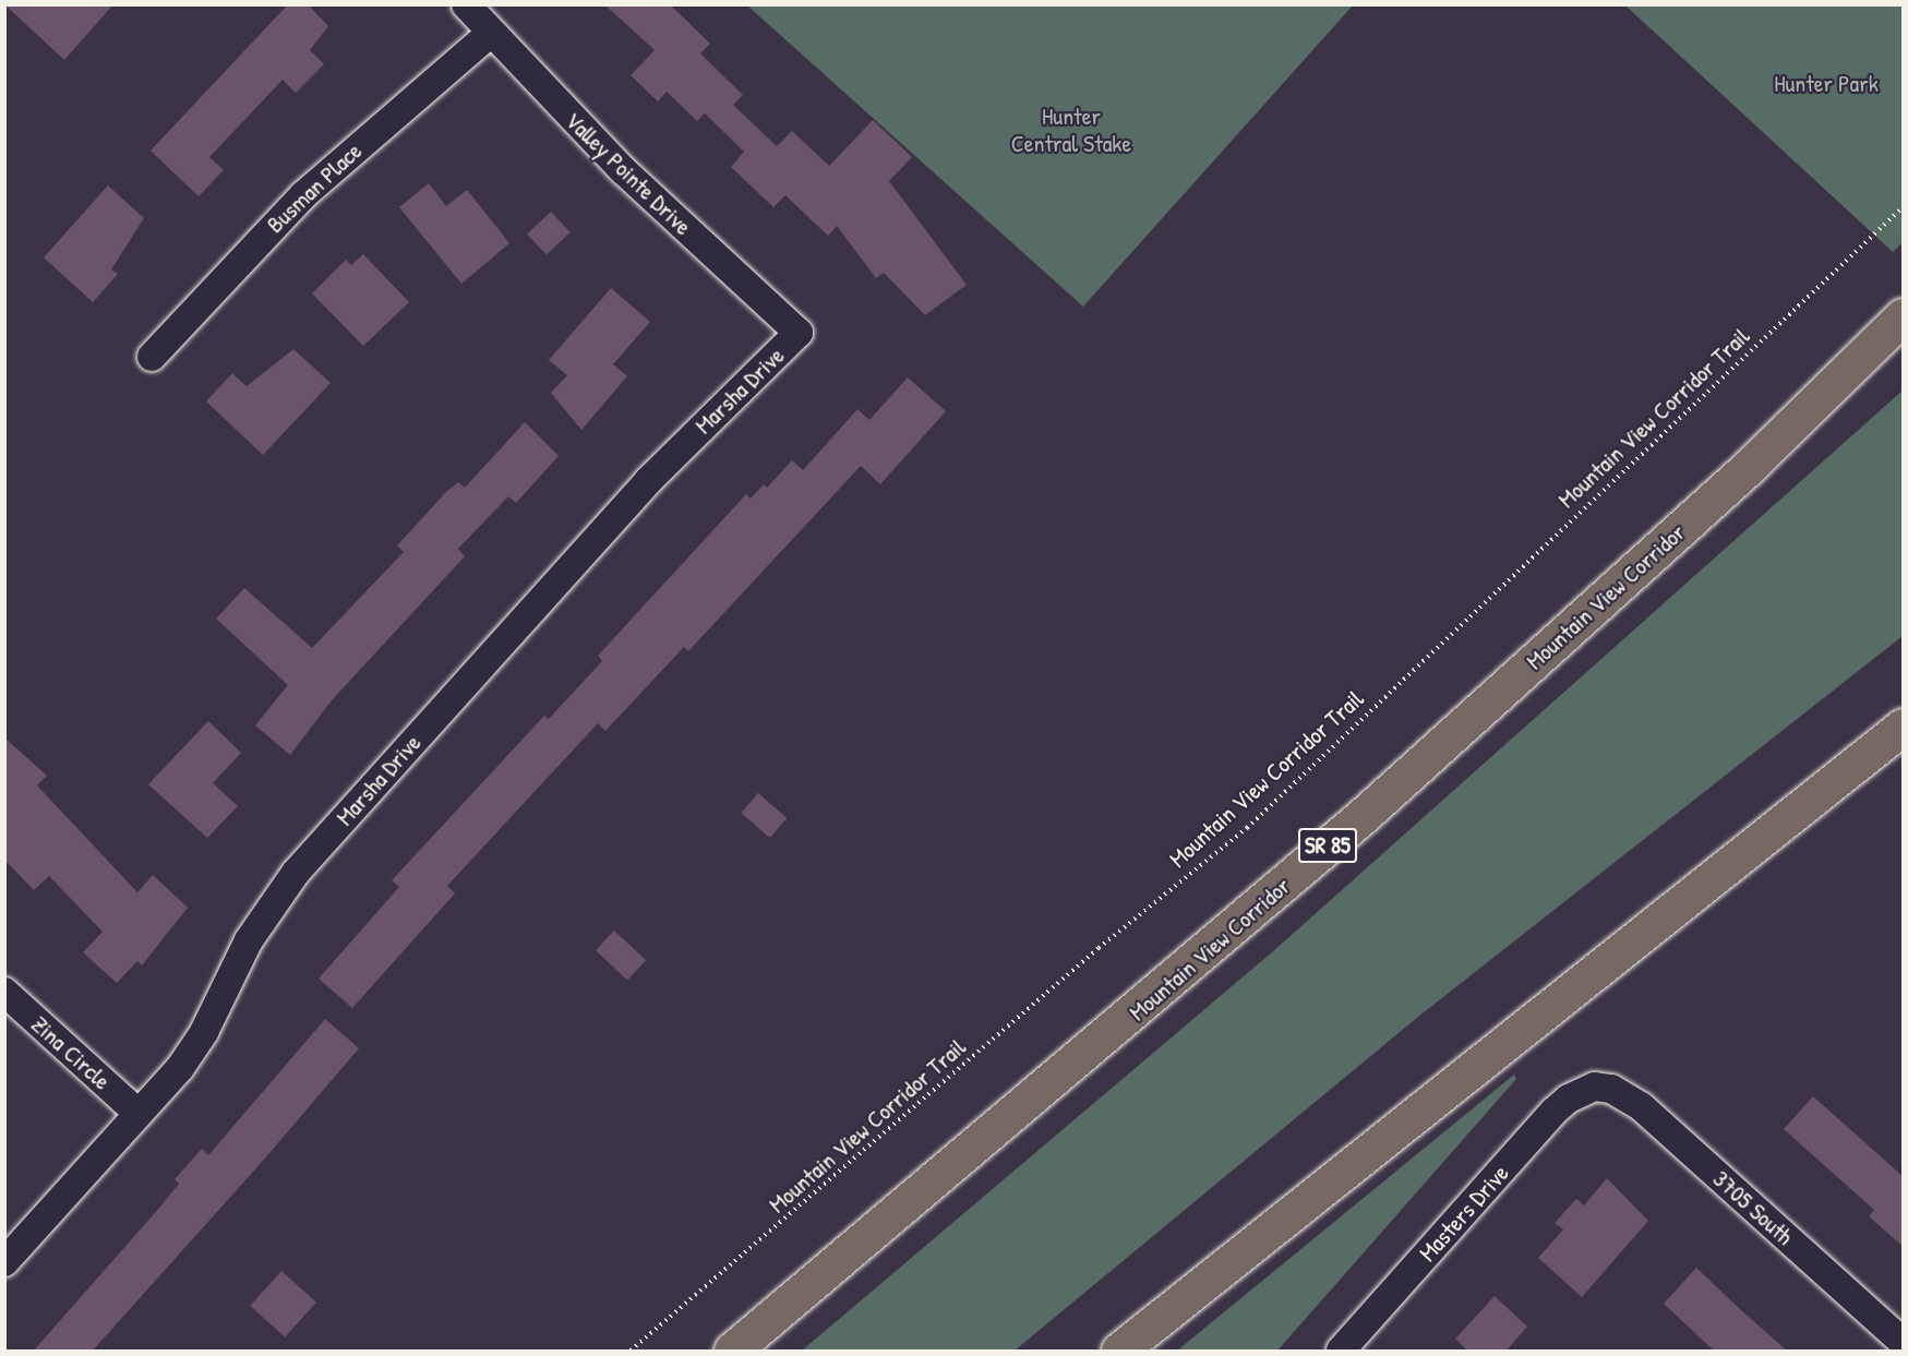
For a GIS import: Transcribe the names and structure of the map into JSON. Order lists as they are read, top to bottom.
{
  "streets": {
    "highway": ["Mountain View Corridor", "SR 85"],
    "street": [
      "Valley Pointe Drive",
      "Busman Place",
      "Marsha Drive",
      "Zina Circle",
      "3705 South",
      "Masters Drive"
    ],
    "path": ["Mountain View Corridor Trail"]
  },
  "crossings": [
    ["Valley Pointe Drive", "Busman Place"],
    ["Valley Pointe Drive", "Marsha Drive"],
    ["Marsha Drive", "Zina Circle"],
    ["3705 South", "Masters Drive"]
  ],
  "parks": ["Hunter Park", "Hunter Central Stake"]
}
